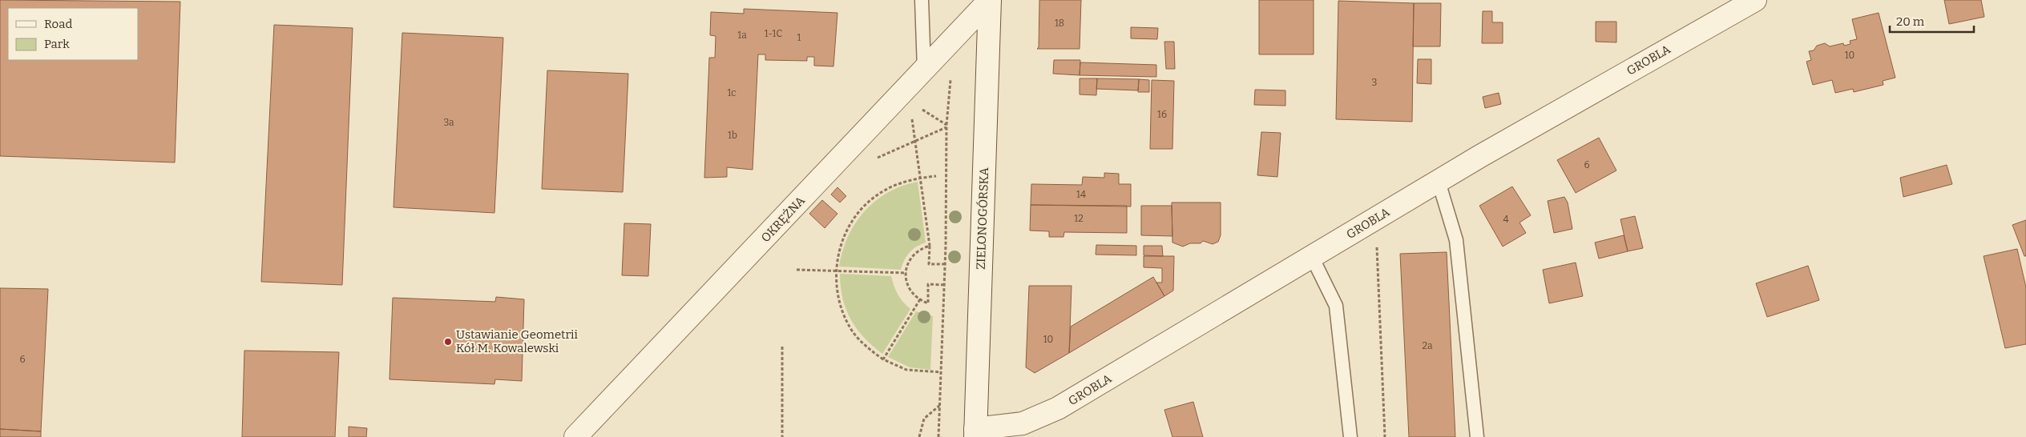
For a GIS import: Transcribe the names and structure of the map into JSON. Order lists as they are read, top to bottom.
{
  "streets": {
    "street": ["GROBLA", "ZIELONOGÓRSKA", "OKRĘŻNA"]
  },
  "crossings": [
    ["GROBLA", "ZIELONOGÓRSKA"],
    ["ZIELONOGÓRSKA", "OKRĘŻNA"]
  ],
  "places": ["Ustawianie Geometrii Kół M. Kowalewski"],
  "house_numbers": [
    "18",
    "1-1C",
    "1a",
    "1",
    "10",
    "3",
    "1c",
    "16",
    "3a",
    "1b",
    "6",
    "14",
    "12",
    "4",
    "10",
    "2a",
    "6"
  ],
  "legend": ["Road", "Park"],
  "scale_bar": "20 m"
}
